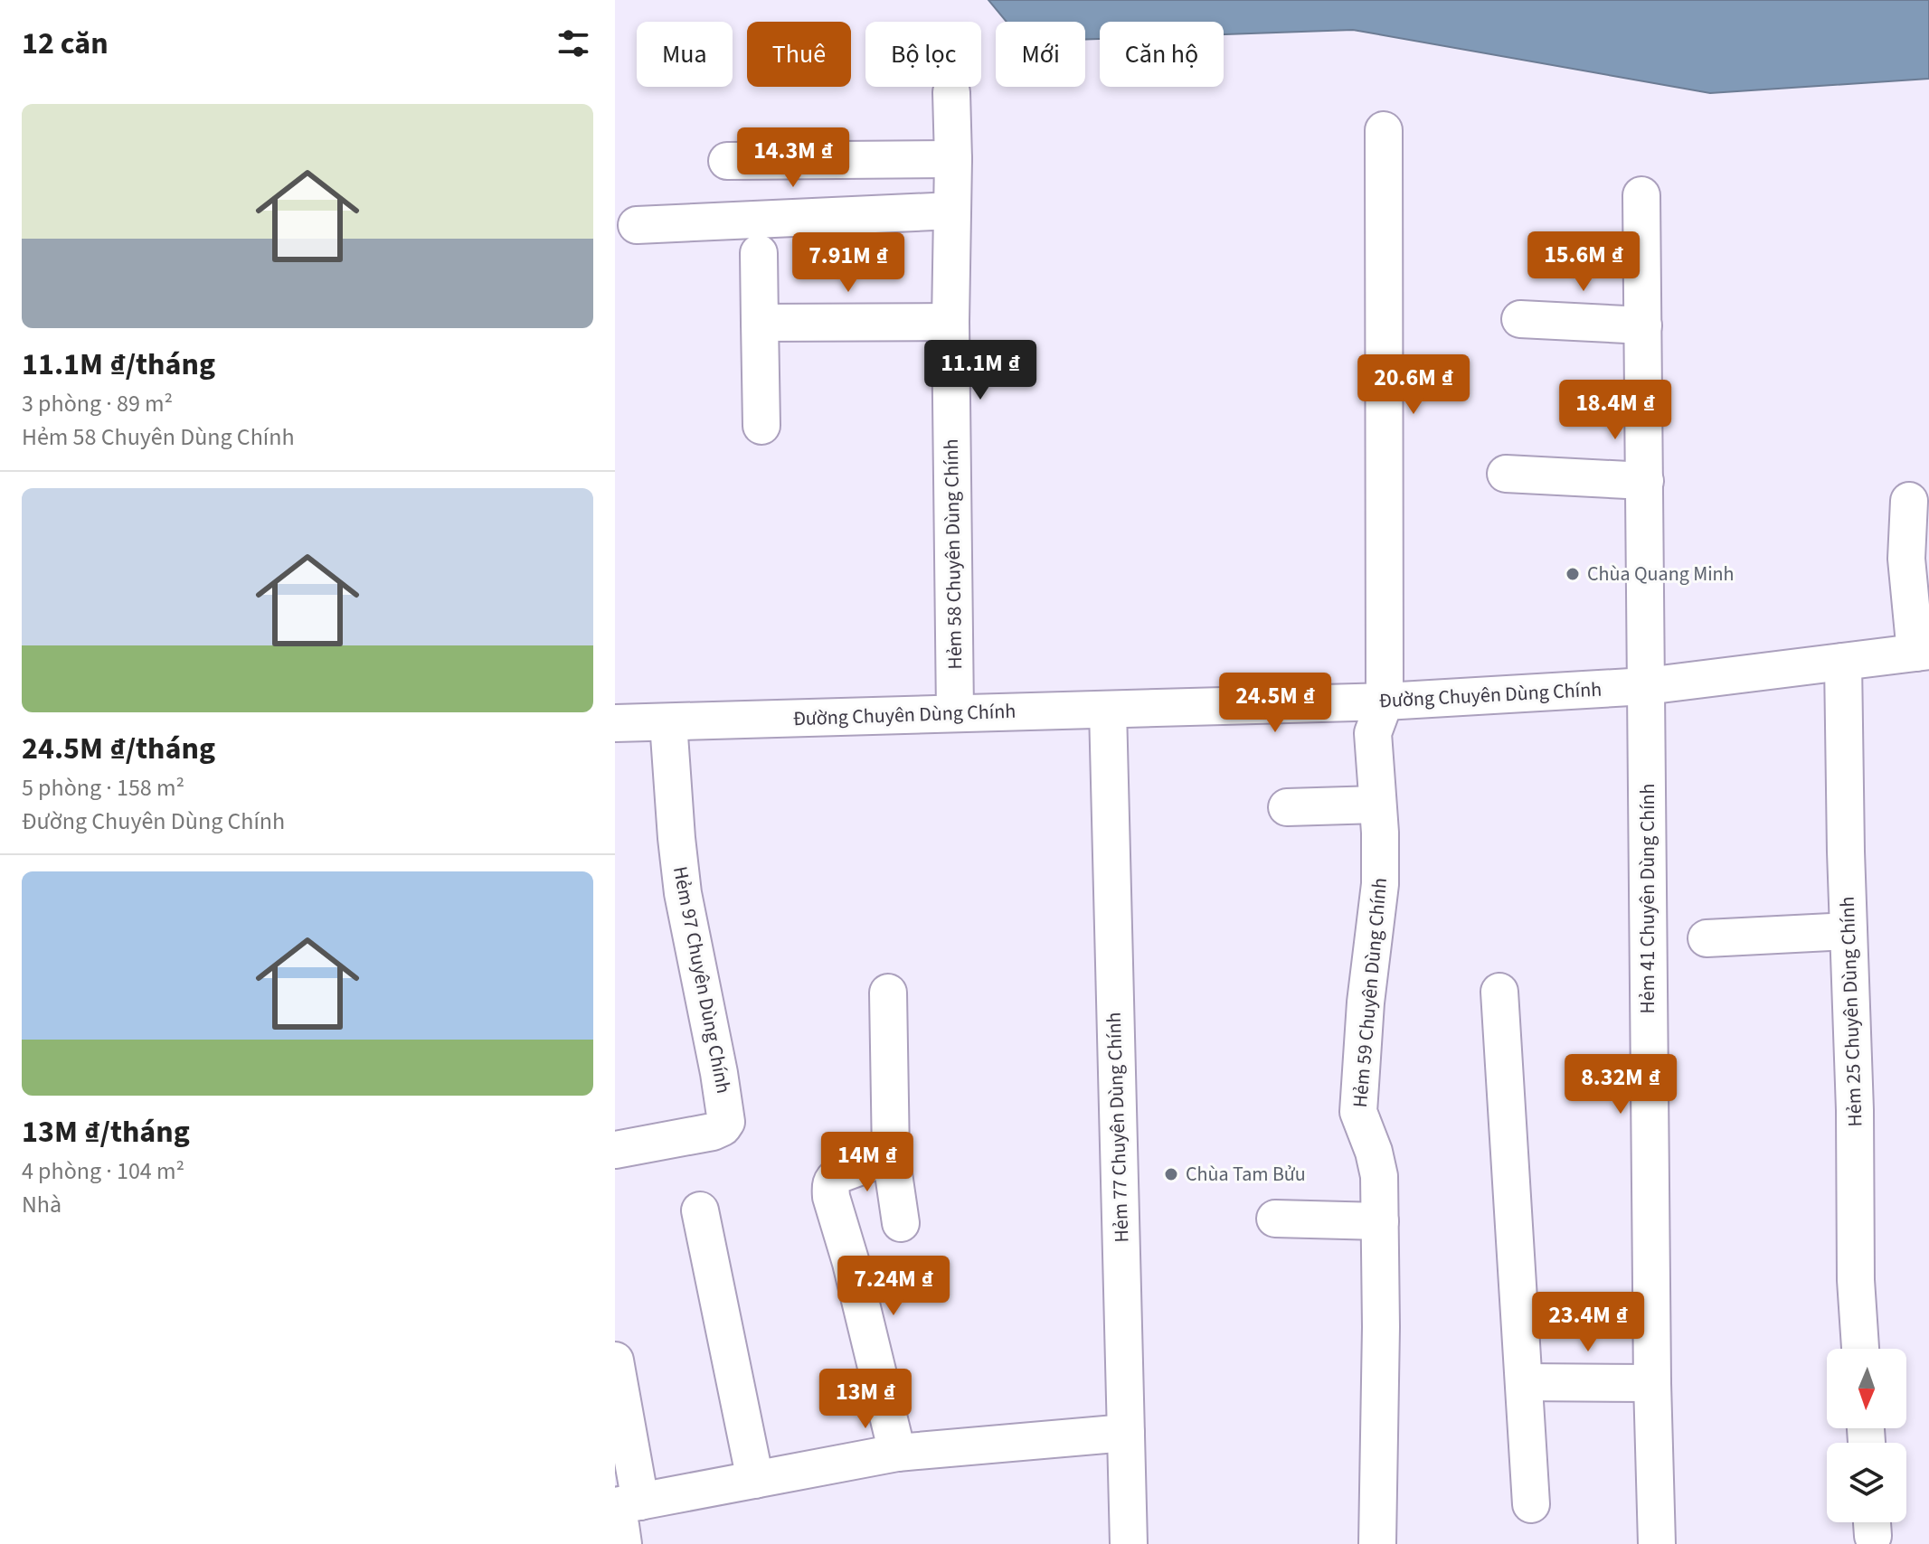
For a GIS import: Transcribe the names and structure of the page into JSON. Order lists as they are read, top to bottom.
{
  "streets": {
    "street": [
      "Hẻm 58 Chuyên Dùng Chính",
      "Đường Chuyên Dùng Chính",
      "Hẻm 41 Chuyên Dùng Chính",
      "Hẻm 97 Chuyên Dùng Chính",
      "Hẻm 59 Chuyên Dùng Chính",
      "Hẻm 25 Chuyên Dùng Chính",
      "Hẻm 77 Chuyên Dùng Chính"
    ]
  },
  "crossings": [
    ["Hẻm 58 Chuyên Dùng Chính", "Đường Chuyên Dùng Chính"],
    ["Đường Chuyên Dùng Chính", "Hẻm 41 Chuyên Dùng Chính"],
    ["Đường Chuyên Dùng Chính", "Hẻm 97 Chuyên Dùng Chính"],
    ["Đường Chuyên Dùng Chính", "Hẻm 59 Chuyên Dùng Chính"],
    ["Đường Chuyên Dùng Chính", "Hẻm 25 Chuyên Dùng Chính"],
    ["Đường Chuyên Dùng Chính", "Hẻm 77 Chuyên Dùng Chính"]
  ],
  "places": ["Chùa Quang Minh", "Chùa Tam Bửu"],
  "north": "bottom",
  "page": {
    "heading": "12 căn",
    "chip": [
      "Mua",
      "Thuê",
      "Bộ lọc",
      "Mới",
      "Căn hộ"
    ],
    "list": [
      {
        "name": "11.1M ₫/tháng",
        "note": "3 phòng · 89 m² · Hẻm 58 Chuyên Dùng Chính"
      },
      {
        "name": "24.5M ₫/tháng",
        "note": "5 phòng · 158 m² · Đường Chuyên Dùng Chính"
      },
      {
        "name": "13M ₫/tháng",
        "note": "4 phòng · 104 m² · Nhà"
      }
    ],
    "price": [
      "14.3M ₫",
      "15.6M ₫",
      "7.91M ₫",
      "11.1M ₫",
      "20.6M ₫",
      "18.4M ₫",
      "24.5M ₫",
      "8.32M ₫",
      "14M ₫",
      "7.24M ₫",
      "23.4M ₫",
      "13M ₫"
    ]
  }
}
